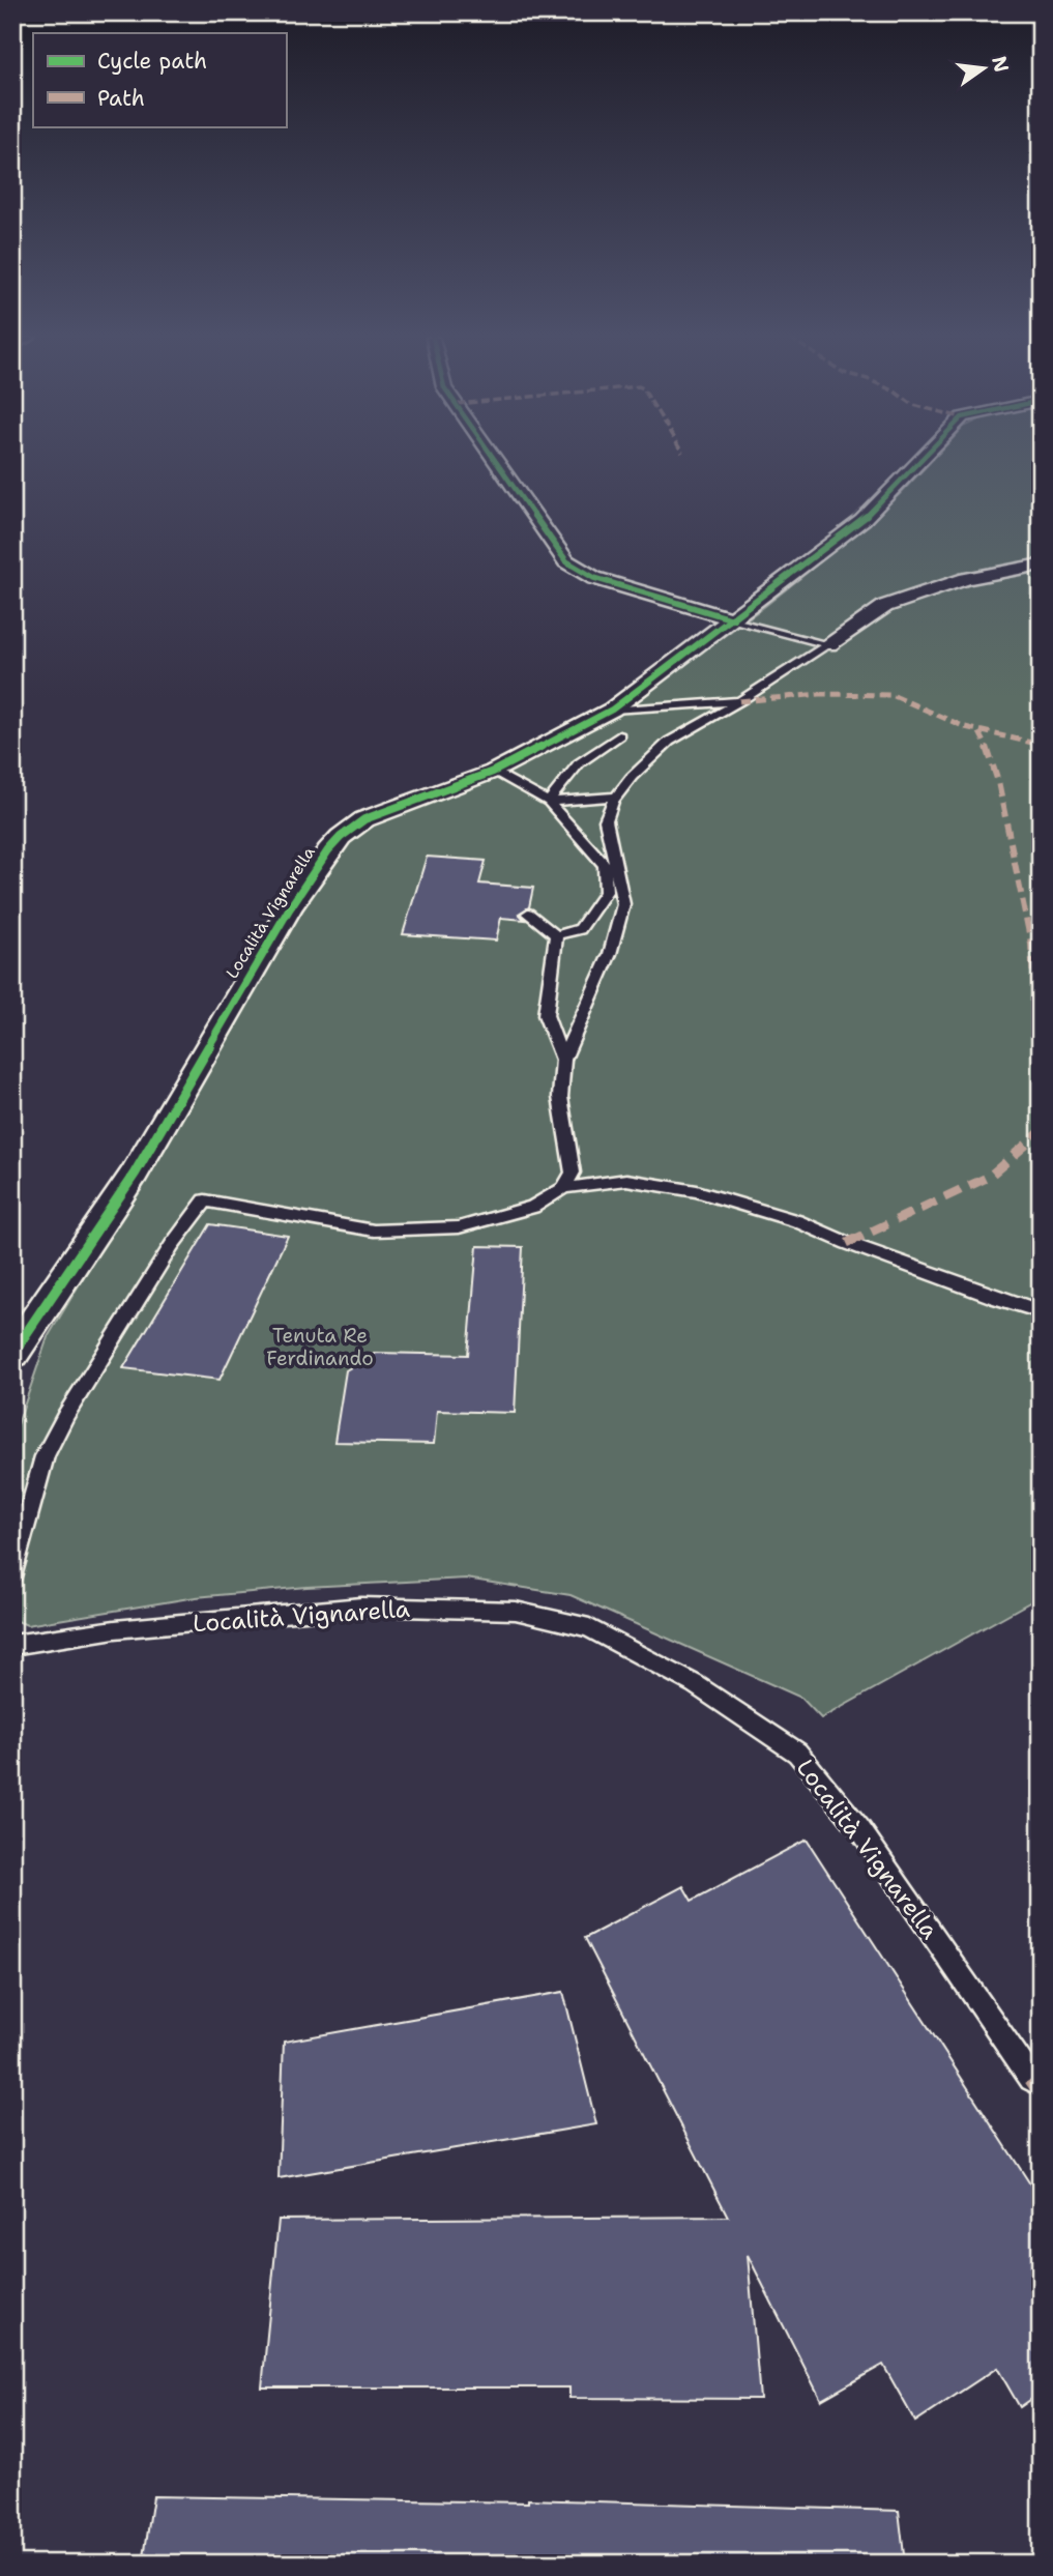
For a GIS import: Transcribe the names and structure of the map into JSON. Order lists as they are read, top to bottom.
{
  "streets": {
    "street": ["Località Vignarella"]
  },
  "parks": ["Tenuta Re Ferdinando"],
  "legend": ["Cycle path", "Path"],
  "north": "right"
}
